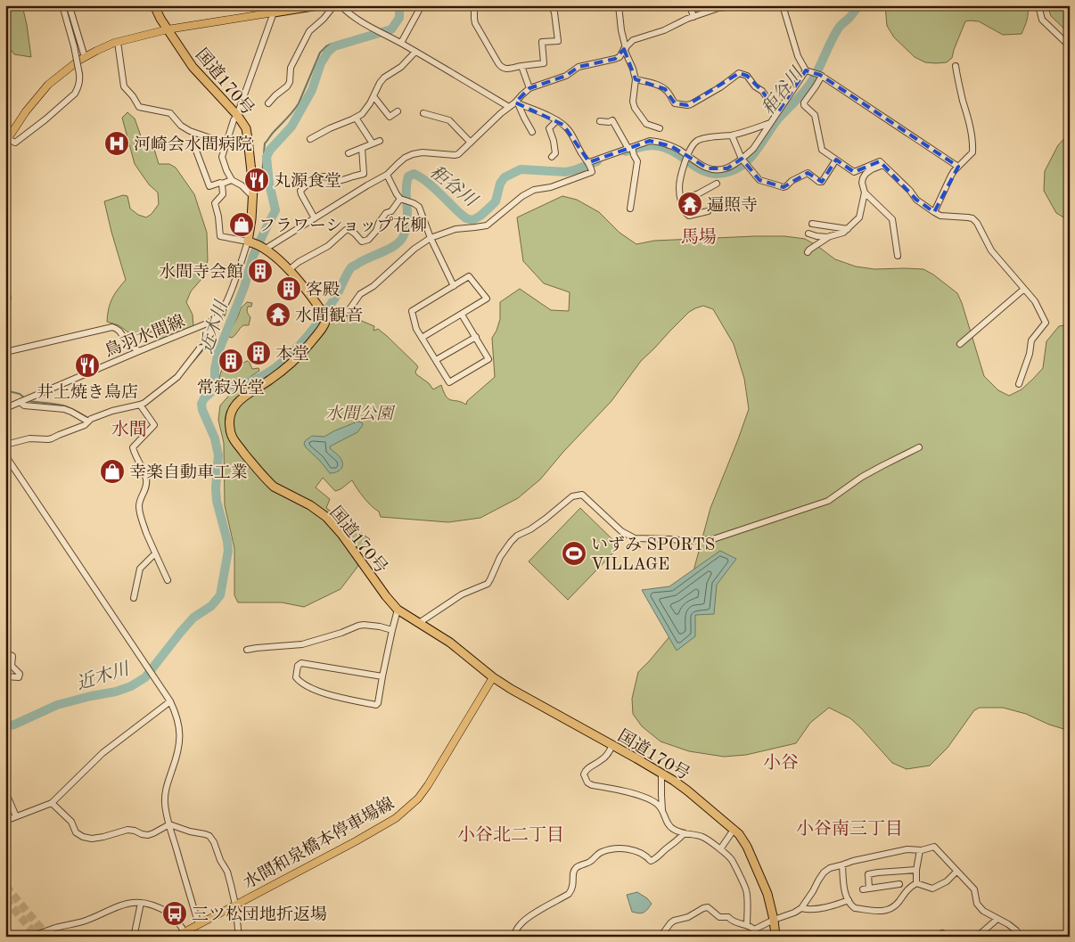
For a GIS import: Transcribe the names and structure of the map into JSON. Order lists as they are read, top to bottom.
{
  "streets": {
    "highway": ["国道170号"],
    "main road": ["水間和泉橋本停車場線"],
    "street": ["鳥羽水間線"]
  },
  "crossings": [
    ["国道170号", "水間和泉橋本停車場線"]
  ],
  "districts": [
    "馬場",
    "水間",
    "小谷",
    "小谷南三丁目",
    "小谷北二丁目"
  ],
  "water": ["秬谷川", "近木川"],
  "parks": ["水間公園"],
  "places": {
    "hospital": ["河崎会水間病院"],
    "restaurant": ["丸源食堂", "井上焼き鳥店"],
    "temple": ["遍照寺", "水間観音"],
    "shop": ["フラワーショップ花柳", "幸楽自動車工業"],
    "building": [
      "水間寺会館",
      "客殿",
      "本堂",
      "常寂光堂"
    ],
    "sports": ["いずみ SPORTS VILLAGE"],
    "bus stop": ["三ツ松団地折返場"]
  }
}
